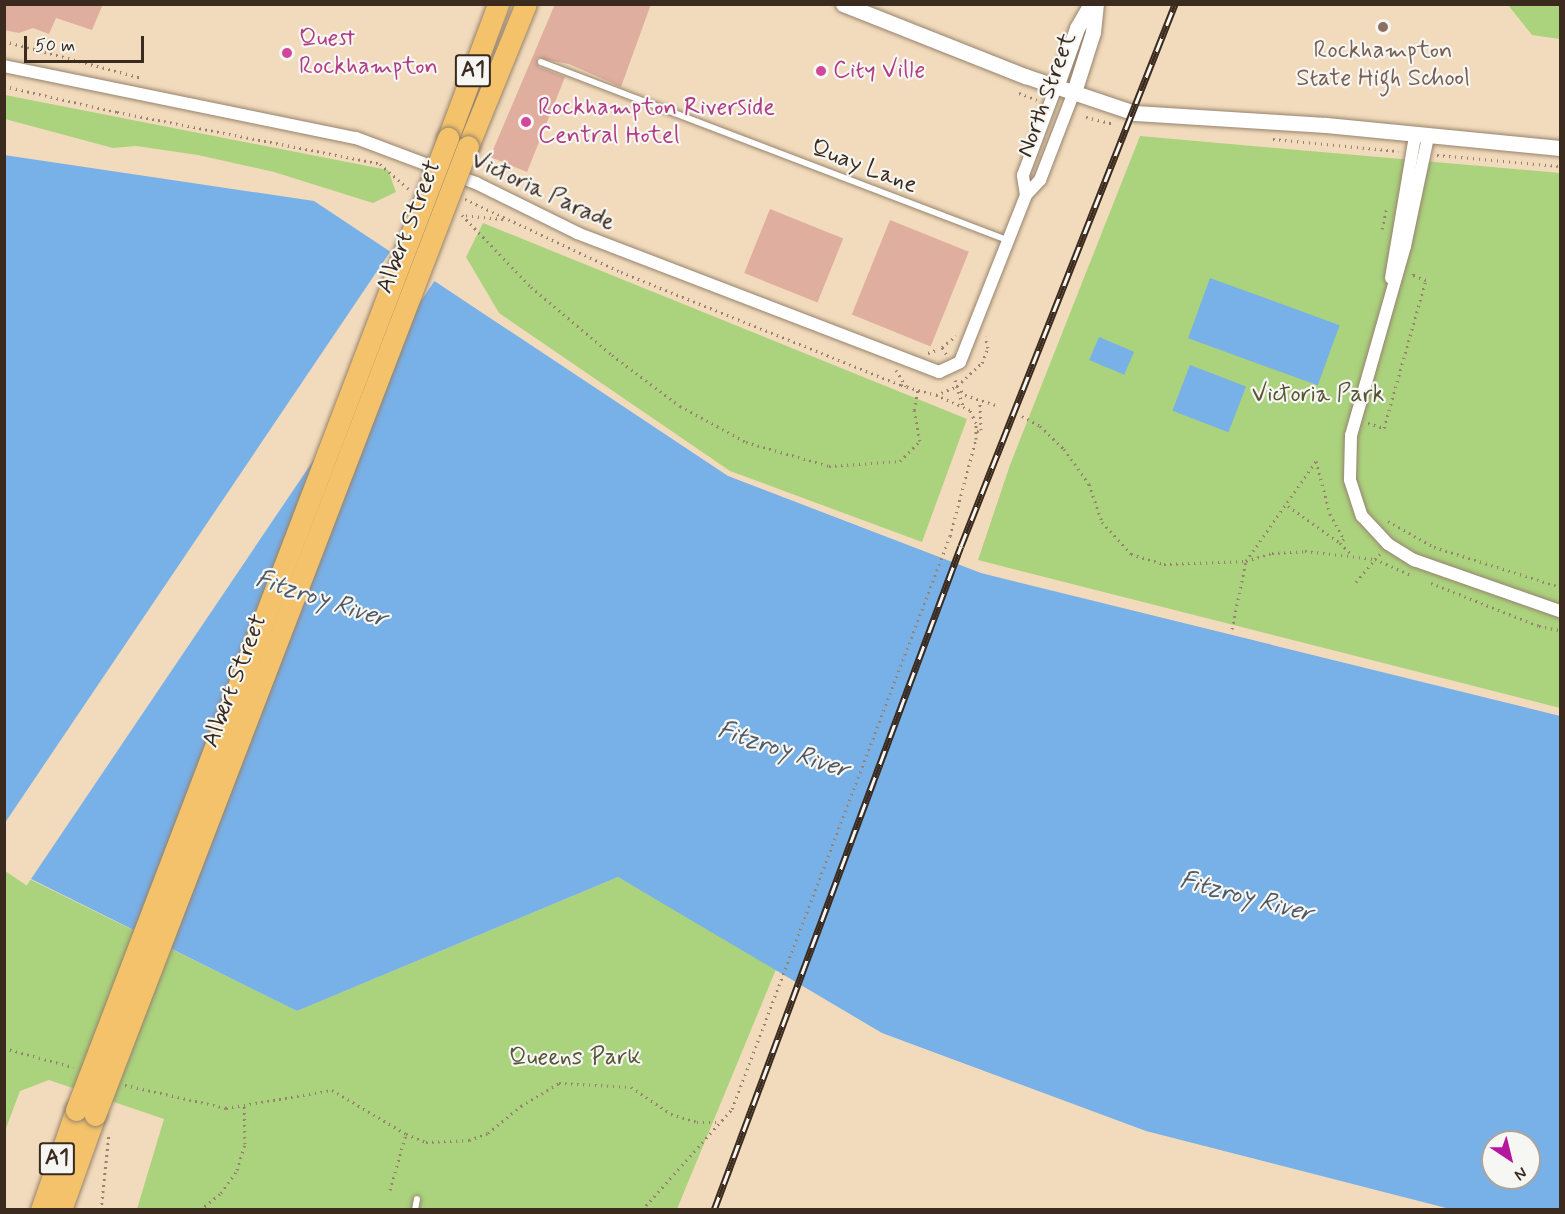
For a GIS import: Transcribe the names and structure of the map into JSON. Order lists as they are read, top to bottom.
{
  "streets": {
    "highway": ["A1", "Albert Street"],
    "street": ["North Street", "Victoria Parade"],
    "lane": ["Quay Lane"]
  },
  "crossings": [
    ["North Street", "Quay Lane"],
    ["North Street", "Victoria Parade"]
  ],
  "water": ["Fitzroy River"],
  "parks": ["Victoria Park", "Queens Park"],
  "places": [
    "Rockhampton State High School",
    "Quest Rockhampton",
    "City Ville",
    "Rockhampton Riverside Central Hotel"
  ],
  "scale_bar": "50 m",
  "north": "bottom right"
}
